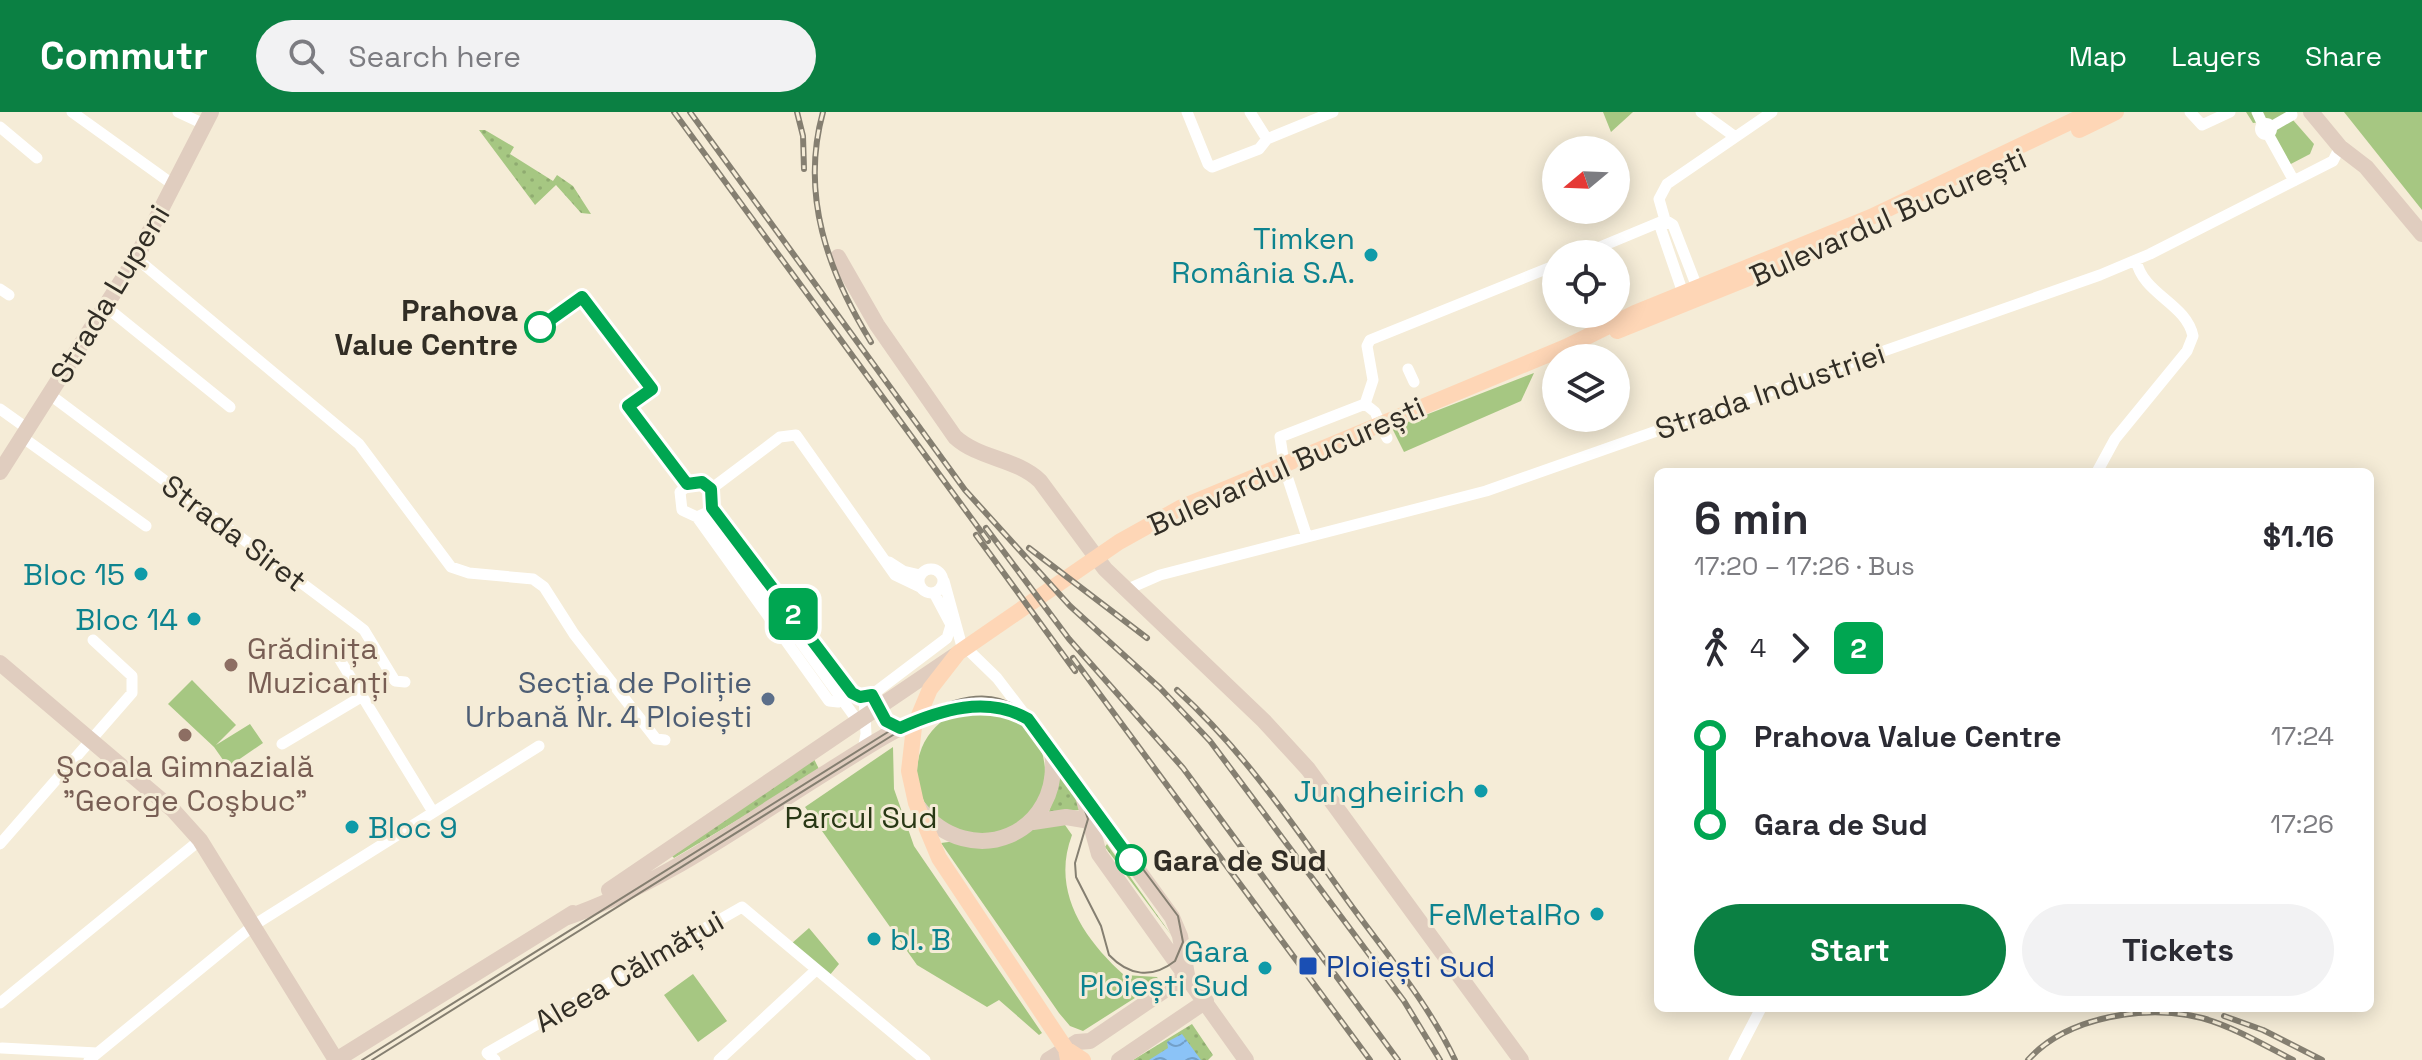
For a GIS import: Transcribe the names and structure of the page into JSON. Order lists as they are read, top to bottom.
{
  "streets": {
    "main road": ["Bulevardul București"],
    "street": [
      "Strada Lupeni",
      "Strada Industriei",
      "Strada Siret",
      "Aleea Călmățui"
    ]
  },
  "crossings": [
    ["Strada Lupeni", "Strada Siret"]
  ],
  "parks": ["Parcul Sud"],
  "places": {
    "other": [
      "Timken România S.A.",
      "Prahova Value Centre",
      "Bloc 15",
      "Bloc 14",
      "Grădinița Muzicanți",
      "Secția de Poliție Urbană Nr. 4 Ploiești",
      "Şcoala Gimnazială \"George Coşbuc\"",
      "Jungheirich",
      "Bloc 9",
      "Gara de Sud",
      "FeMetalRo",
      "bl. B",
      "Gara Ploiești Sud"
    ],
    "transit": ["Ploiești Sud"]
  },
  "lines": ["bus line 2"],
  "north": "left",
  "page": {
    "header": "Commutr",
    "search": "Search here",
    "nav": ["Map", "Layers", "Share"],
    "on_map": "2",
    "heading": ["6 min", "17:20 – 17:26 · Bus", "$1.16"],
    "legs": ["4", "2"],
    "list": [
      {
        "name": "Prahova Value Centre",
        "value": "17:24"
      },
      {
        "name": "Gara de Sud",
        "value": "17:26"
      }
    ],
    "buttons": ["Start", "Tickets"]
  }
}
